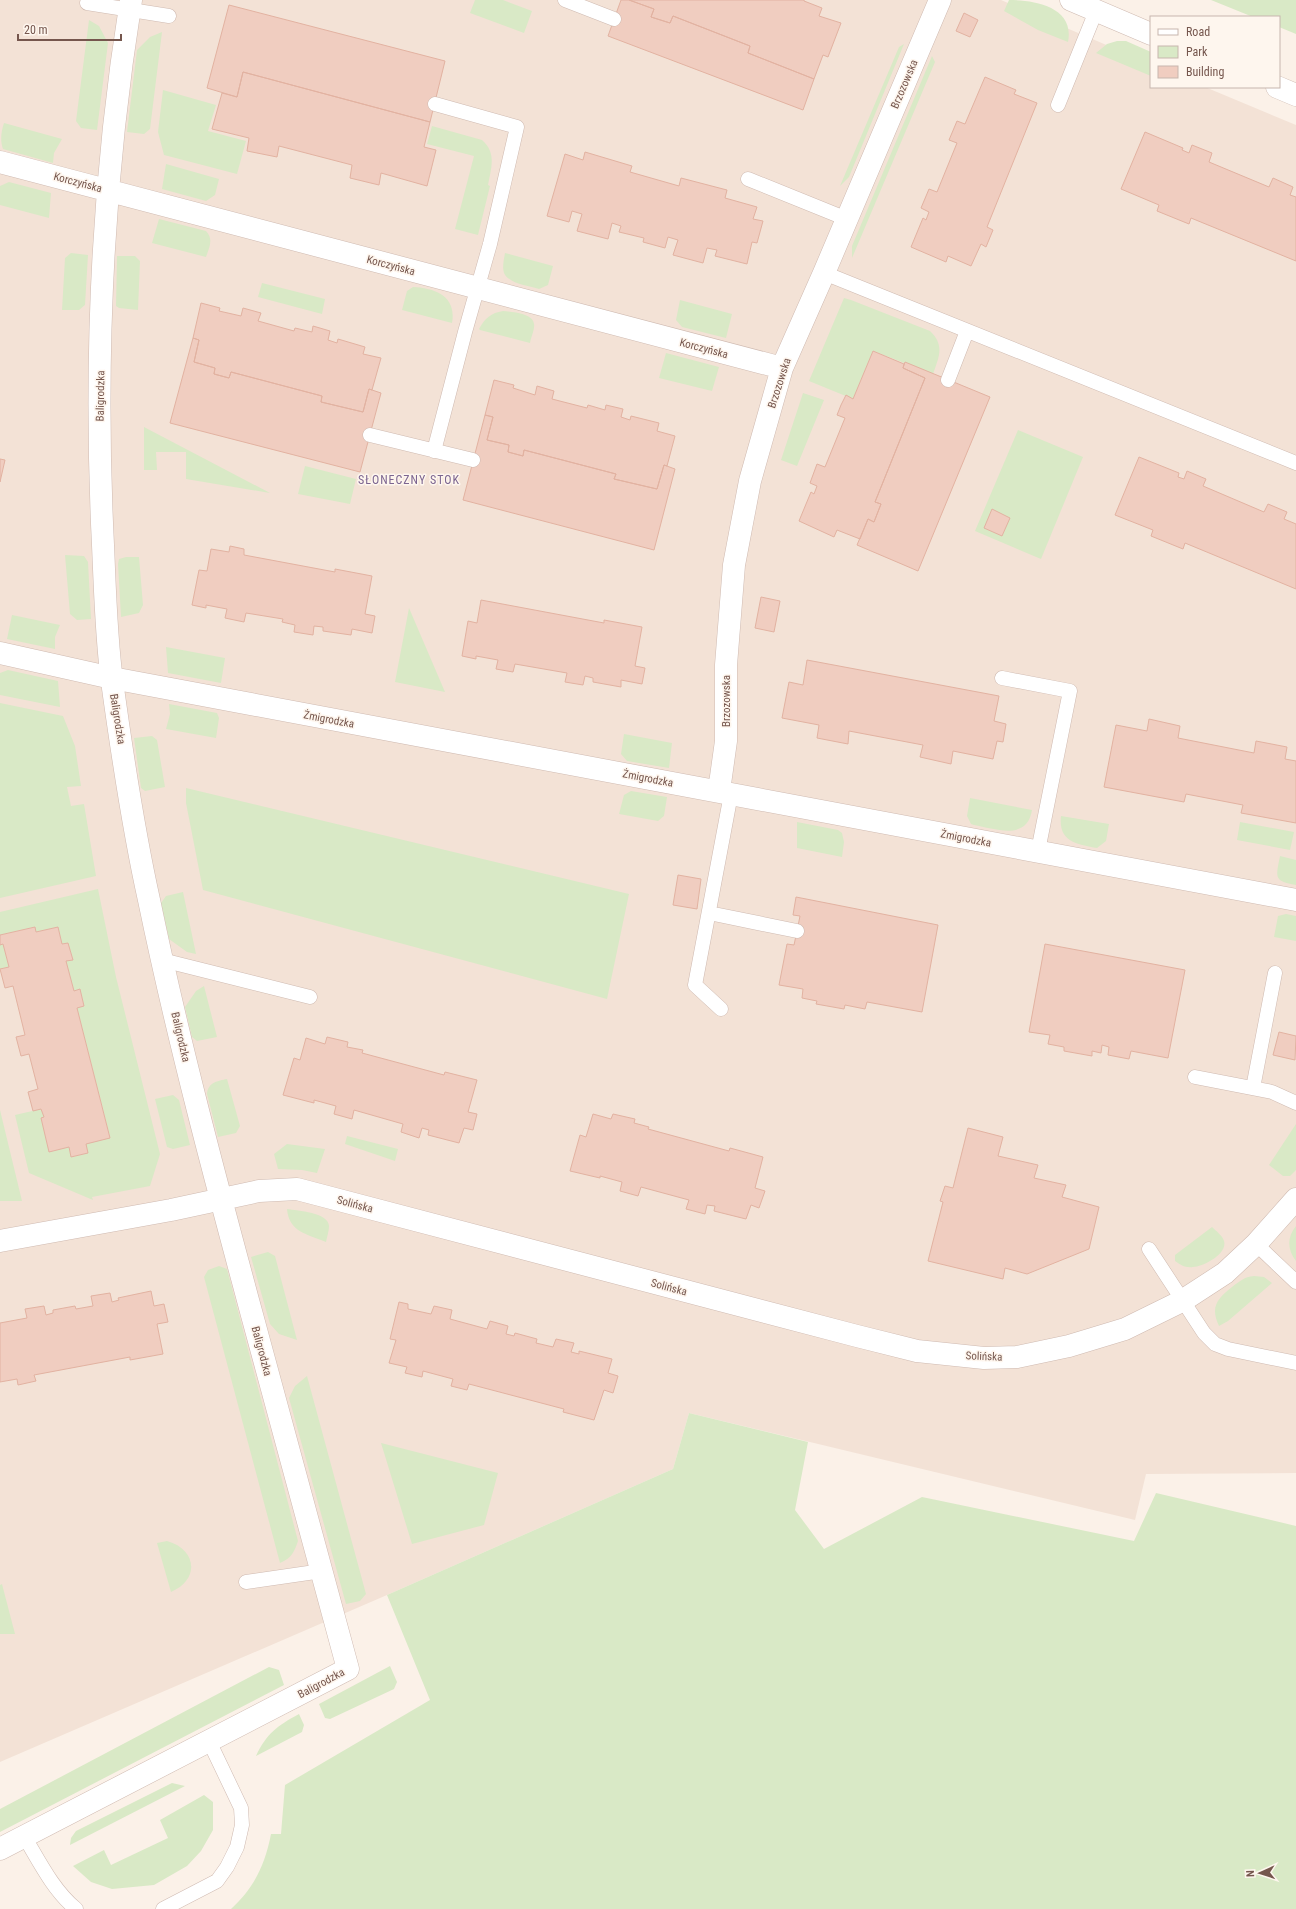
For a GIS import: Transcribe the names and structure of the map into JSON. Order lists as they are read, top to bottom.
{
  "streets": {
    "street": [
      "Brzozowska",
      "Korczyńska",
      "Baligrodzka",
      "Żmigrodzka",
      "Solińska"
    ]
  },
  "crossings": [
    ["Brzozowska", "Korczyńska"],
    ["Brzozowska", "Żmigrodzka"],
    ["Korczyńska", "Baligrodzka"],
    ["Baligrodzka", "Żmigrodzka"],
    ["Baligrodzka", "Solińska"]
  ],
  "districts": ["SŁONECZNY STOK"],
  "legend": ["Road", "Park", "Building"],
  "scale_bar": "20 m",
  "north": "left"
}
